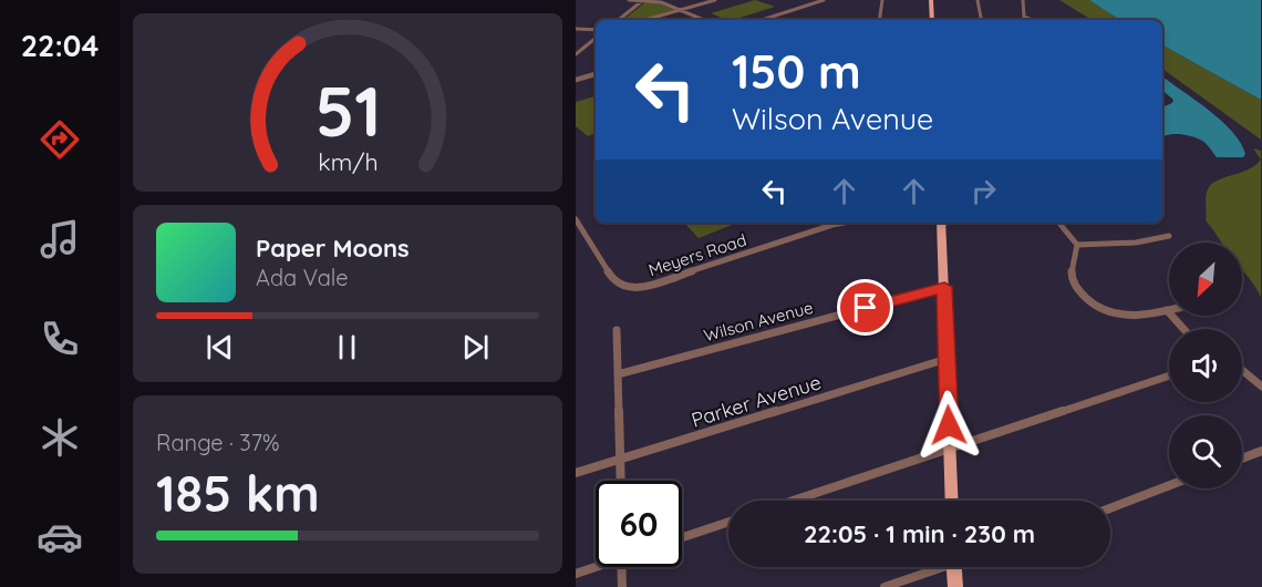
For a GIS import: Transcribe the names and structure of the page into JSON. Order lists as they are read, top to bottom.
{
  "streets": {
    "street": ["Meyers Road", "Wilson Avenue", "Parker Avenue"]
  },
  "north": "bottom left",
  "page": {
    "tabs": "22:04",
    "turn": ["150 m", "Wilson Avenue"],
    "song": ["Paper Moons", "Ada Vale"],
    "tile": ["Range · 37%", "185 km"],
    "limit": "60",
    "trip": "22:05 · 1 min · 230 m",
    "gauge": ["51", "km/h"]
  }
}
